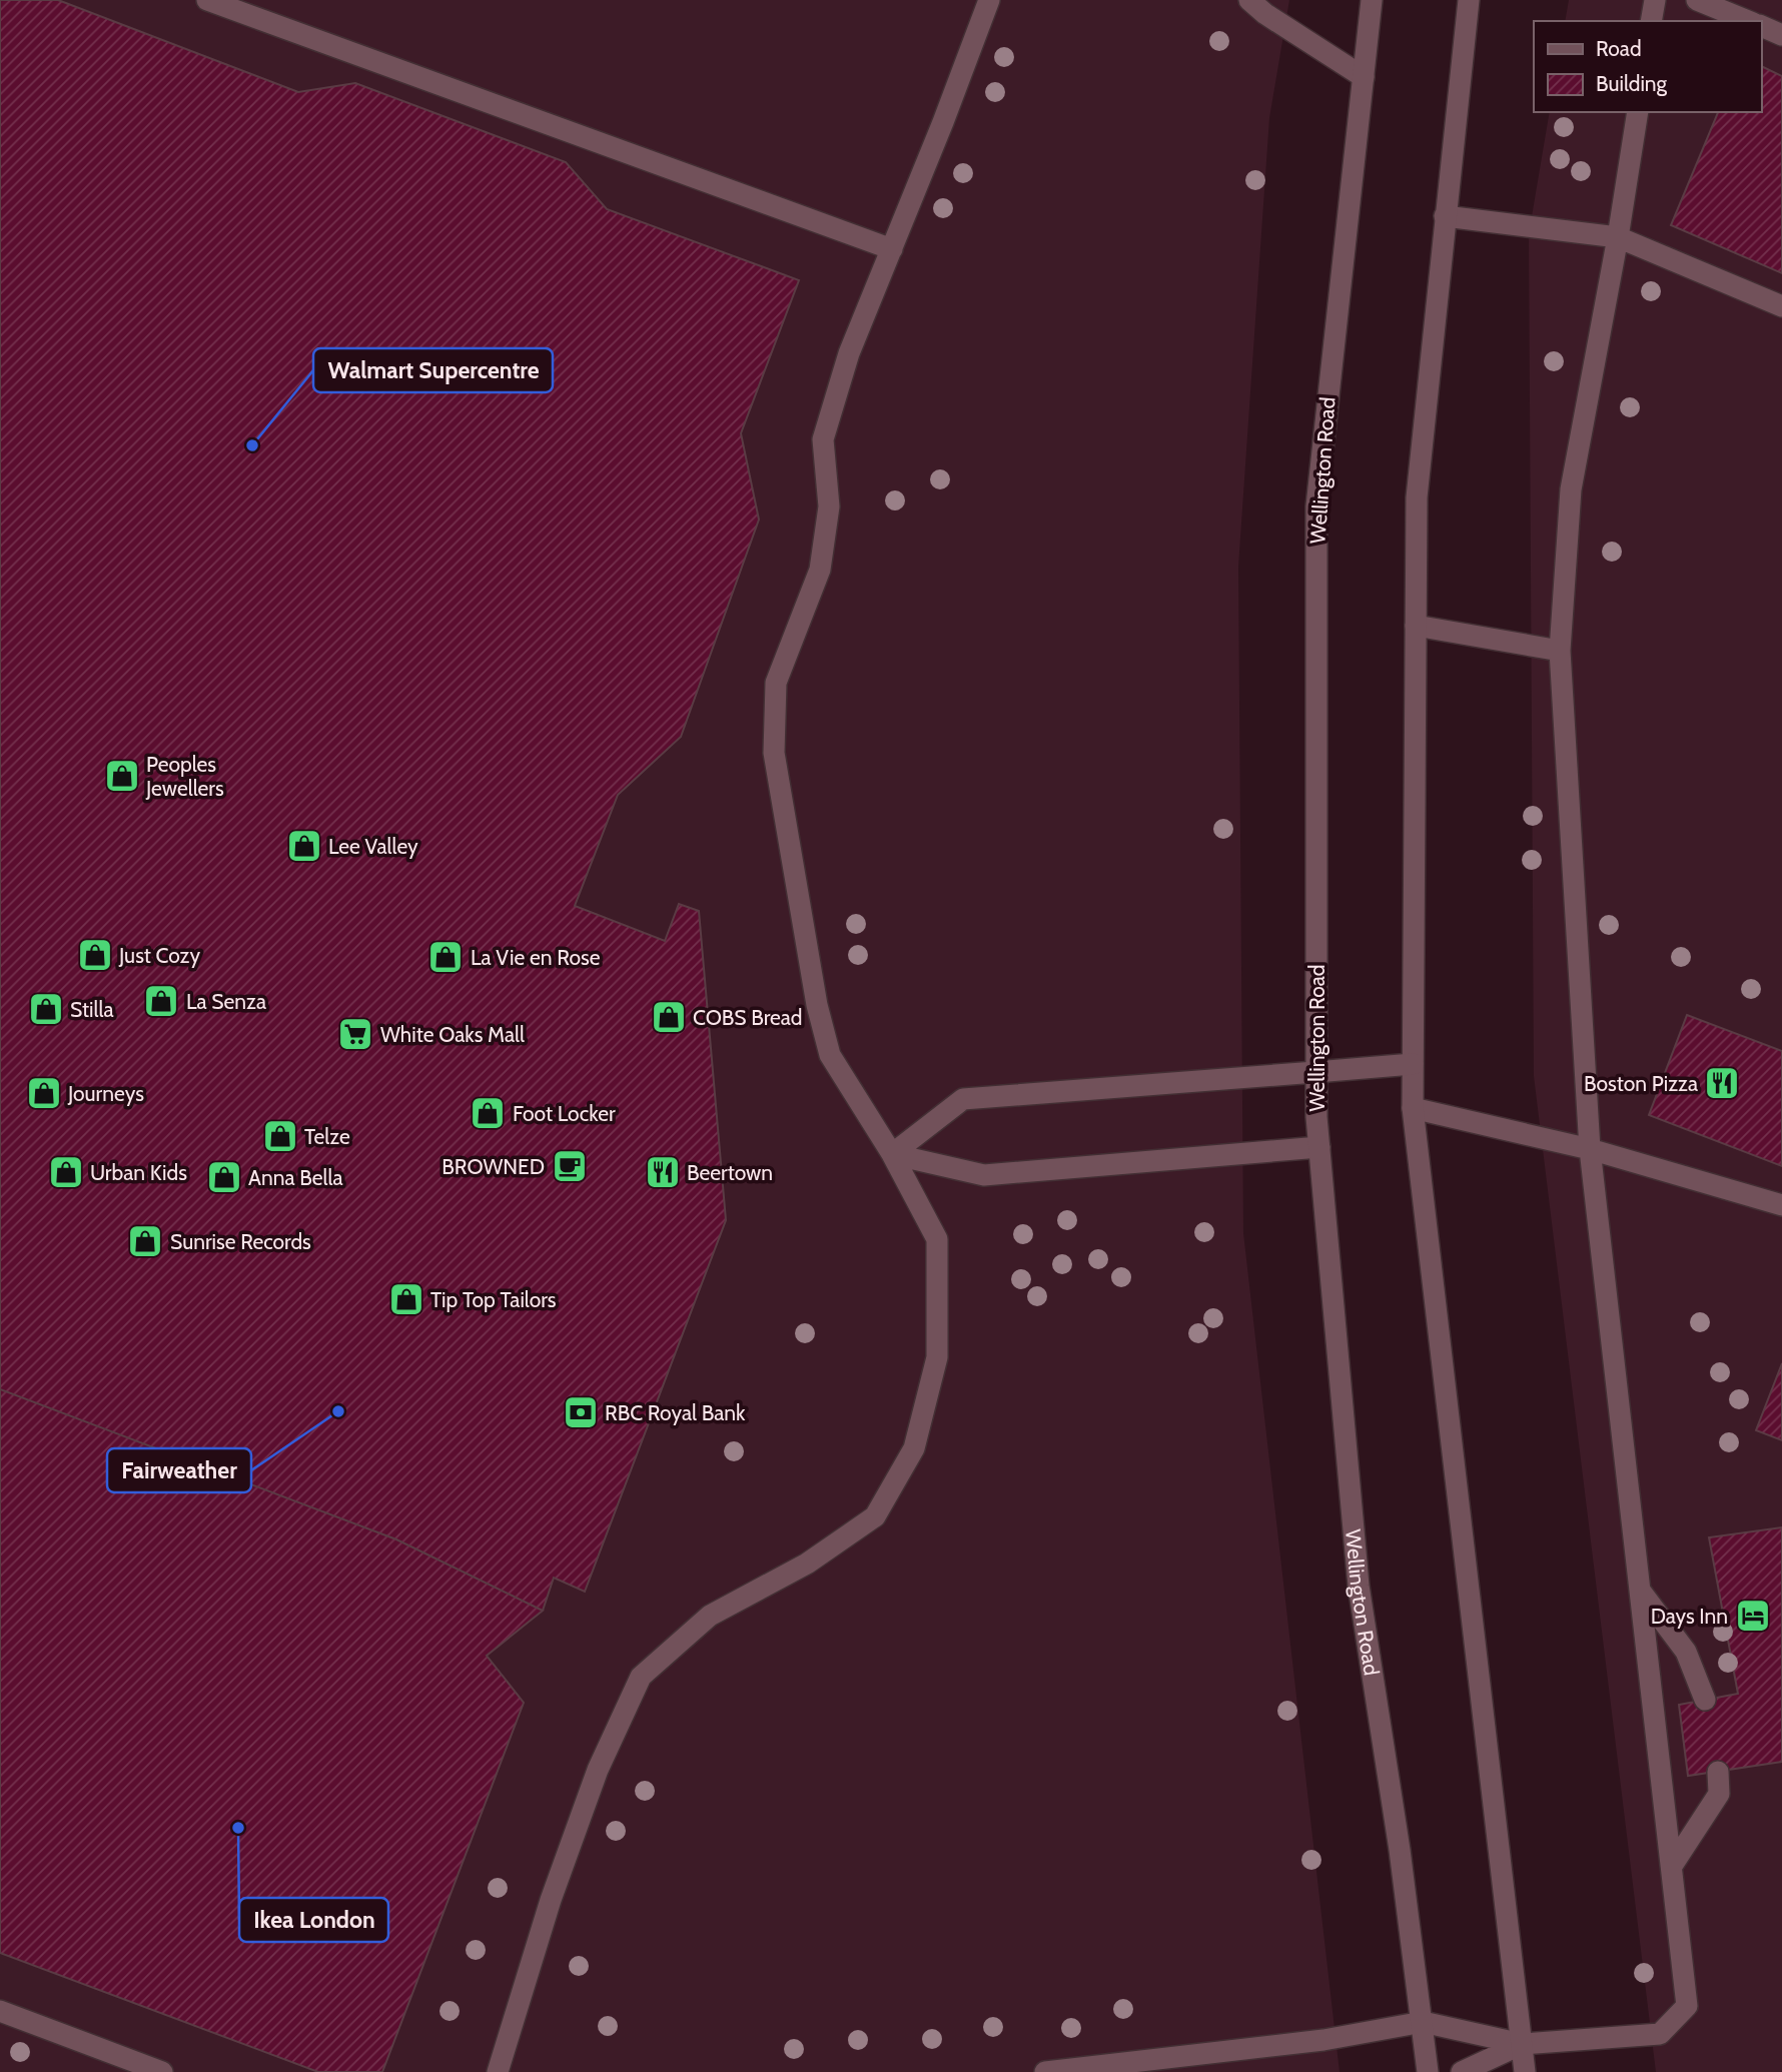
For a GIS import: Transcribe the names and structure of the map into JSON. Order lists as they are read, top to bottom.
{
  "streets": {
    "main road": ["Wellington Road"]
  },
  "places": {
    "other": ["Walmart Supercentre", "Fairweather", "Ikea London"],
    "shop": [
      "Peoples Jewellers",
      "Lee Valley",
      "Just Cozy",
      "La Vie en Rose",
      "La Senza",
      "Stilla",
      "COBS Bread",
      "Journeys",
      "Foot Locker",
      "Telze",
      "Urban Kids",
      "Anna Bella",
      "Sunrise Records",
      "Tip Top Tailors"
    ],
    "supermarket": ["White Oaks Mall"],
    "restaurant": ["Boston Pizza", "Beertown"],
    "cafe": ["BROWNED"],
    "bank": ["RBC Royal Bank"],
    "hotel": ["Days Inn"]
  },
  "legend": ["Road", "Building"]
}
